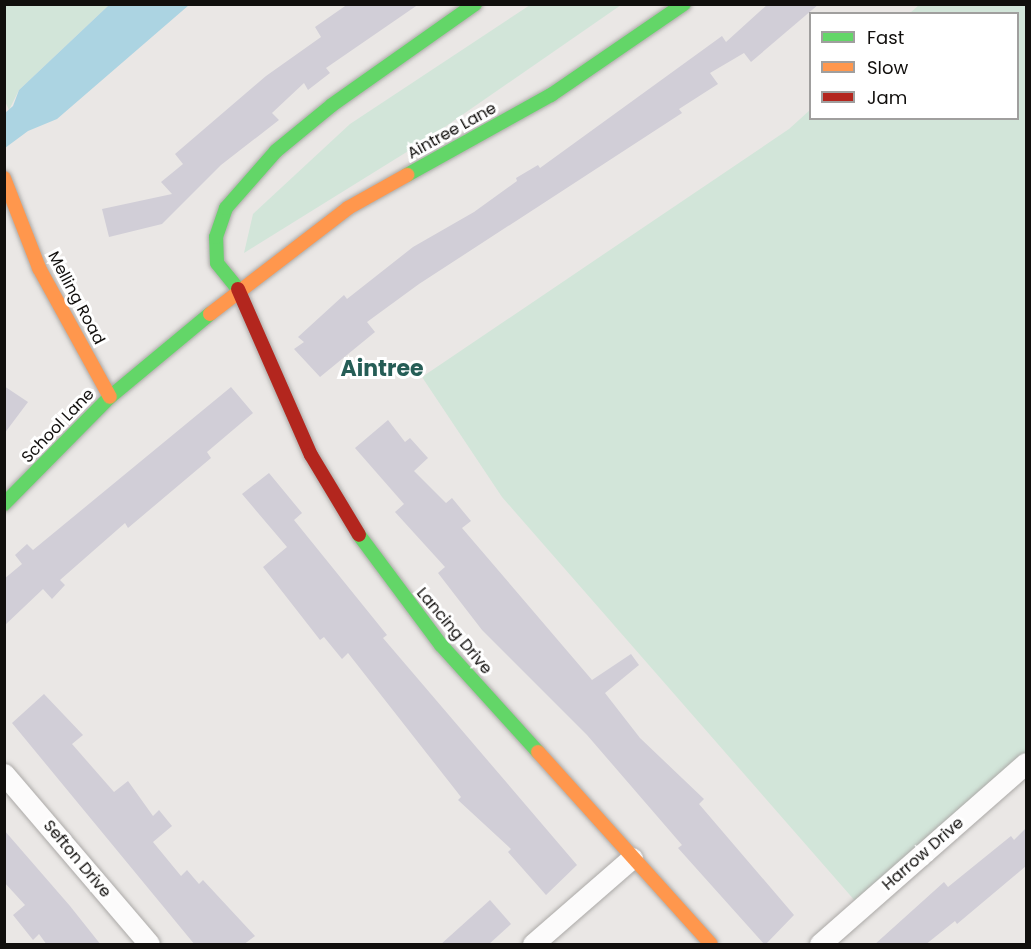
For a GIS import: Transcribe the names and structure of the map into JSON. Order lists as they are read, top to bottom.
{
  "streets": {
    "street": [
      "Aintree Lane",
      "Melling Road",
      "School Lane",
      "Lancing Drive",
      "Harrow Drive",
      "Sefton Drive"
    ]
  },
  "crossings": [
    ["Aintree Lane", "Melling Road"],
    ["Aintree Lane", "School Lane"],
    ["Aintree Lane", "Lancing Drive"],
    ["Melling Road", "School Lane"]
  ],
  "districts": ["Aintree"],
  "legend": ["Fast", "Slow", "Jam"]
}
